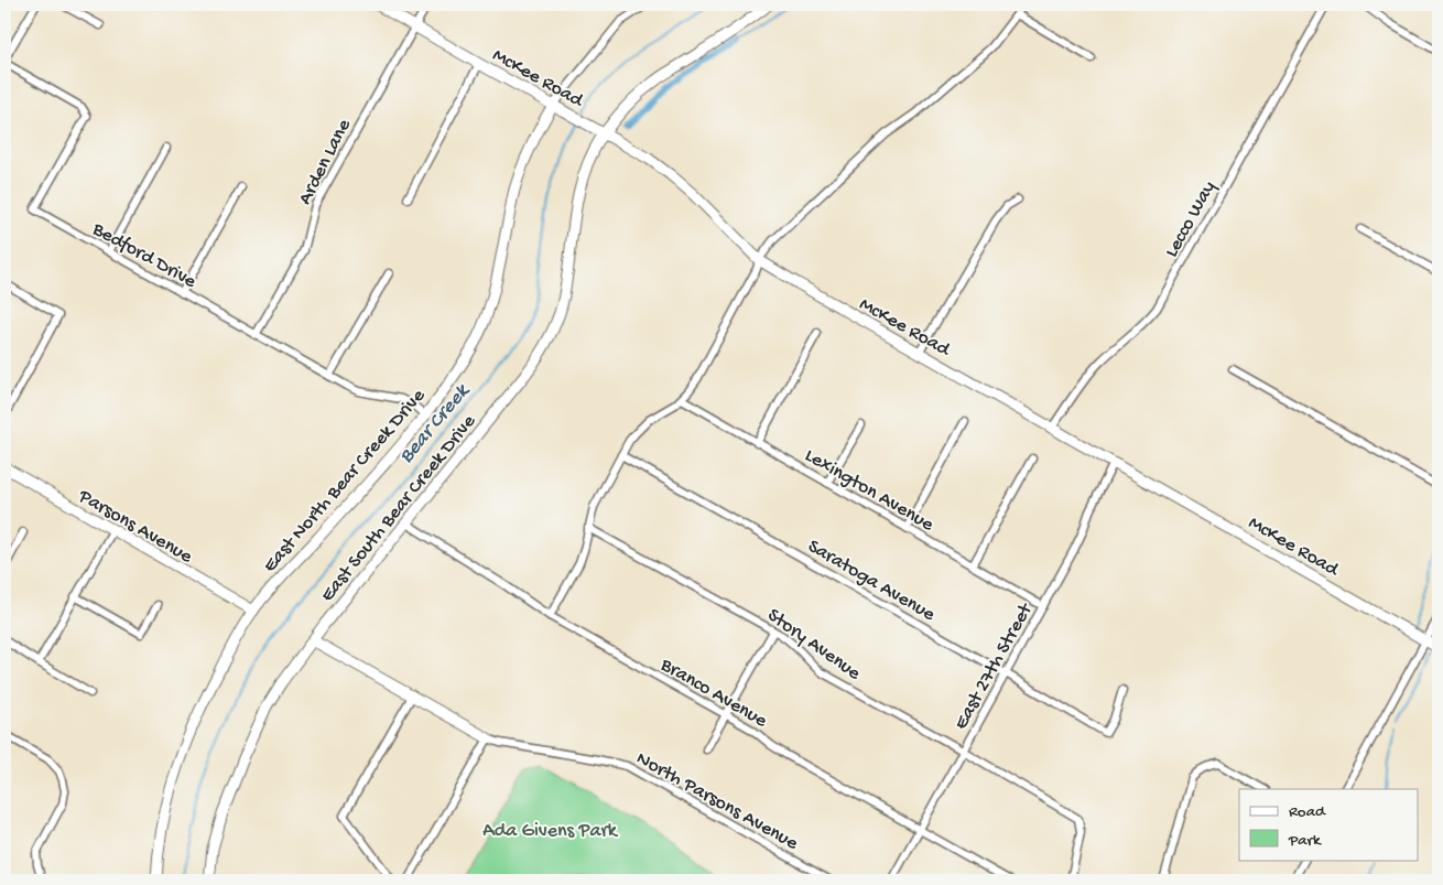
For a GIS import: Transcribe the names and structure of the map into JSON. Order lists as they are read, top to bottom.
{
  "streets": {
    "street": [
      "McKee Road",
      "Arden Lane",
      "Lecco Way",
      "Bedford Drive",
      "East North Bear Creek Drive",
      "Lexington Avenue",
      "East South Bear Creek Drive",
      "Parsons Avenue",
      "Saratoga Avenue",
      "Story Avenue",
      "East 27th Street",
      "Branco Avenue",
      "North Parsons Avenue"
    ]
  },
  "crossings": [
    ["McKee Road", "Arden Lane"],
    ["McKee Road", "Lecco Way"],
    ["McKee Road", "East North Bear Creek Drive"],
    ["McKee Road", "East South Bear Creek Drive"],
    ["McKee Road", "East 27th Street"],
    ["Arden Lane", "Bedford Drive"],
    ["Bedford Drive", "East North Bear Creek Drive"],
    ["East North Bear Creek Drive", "Parsons Avenue"],
    ["Lexington Avenue", "East 27th Street"],
    ["East South Bear Creek Drive", "Branco Avenue"],
    ["Saratoga Avenue", "East 27th Street"],
    ["Story Avenue", "East 27th Street"],
    ["East 27th Street", "Branco Avenue"]
  ],
  "water": ["Bear Creek"],
  "parks": ["Ada Givens Park"],
  "legend": ["Road", "Park"]
}
